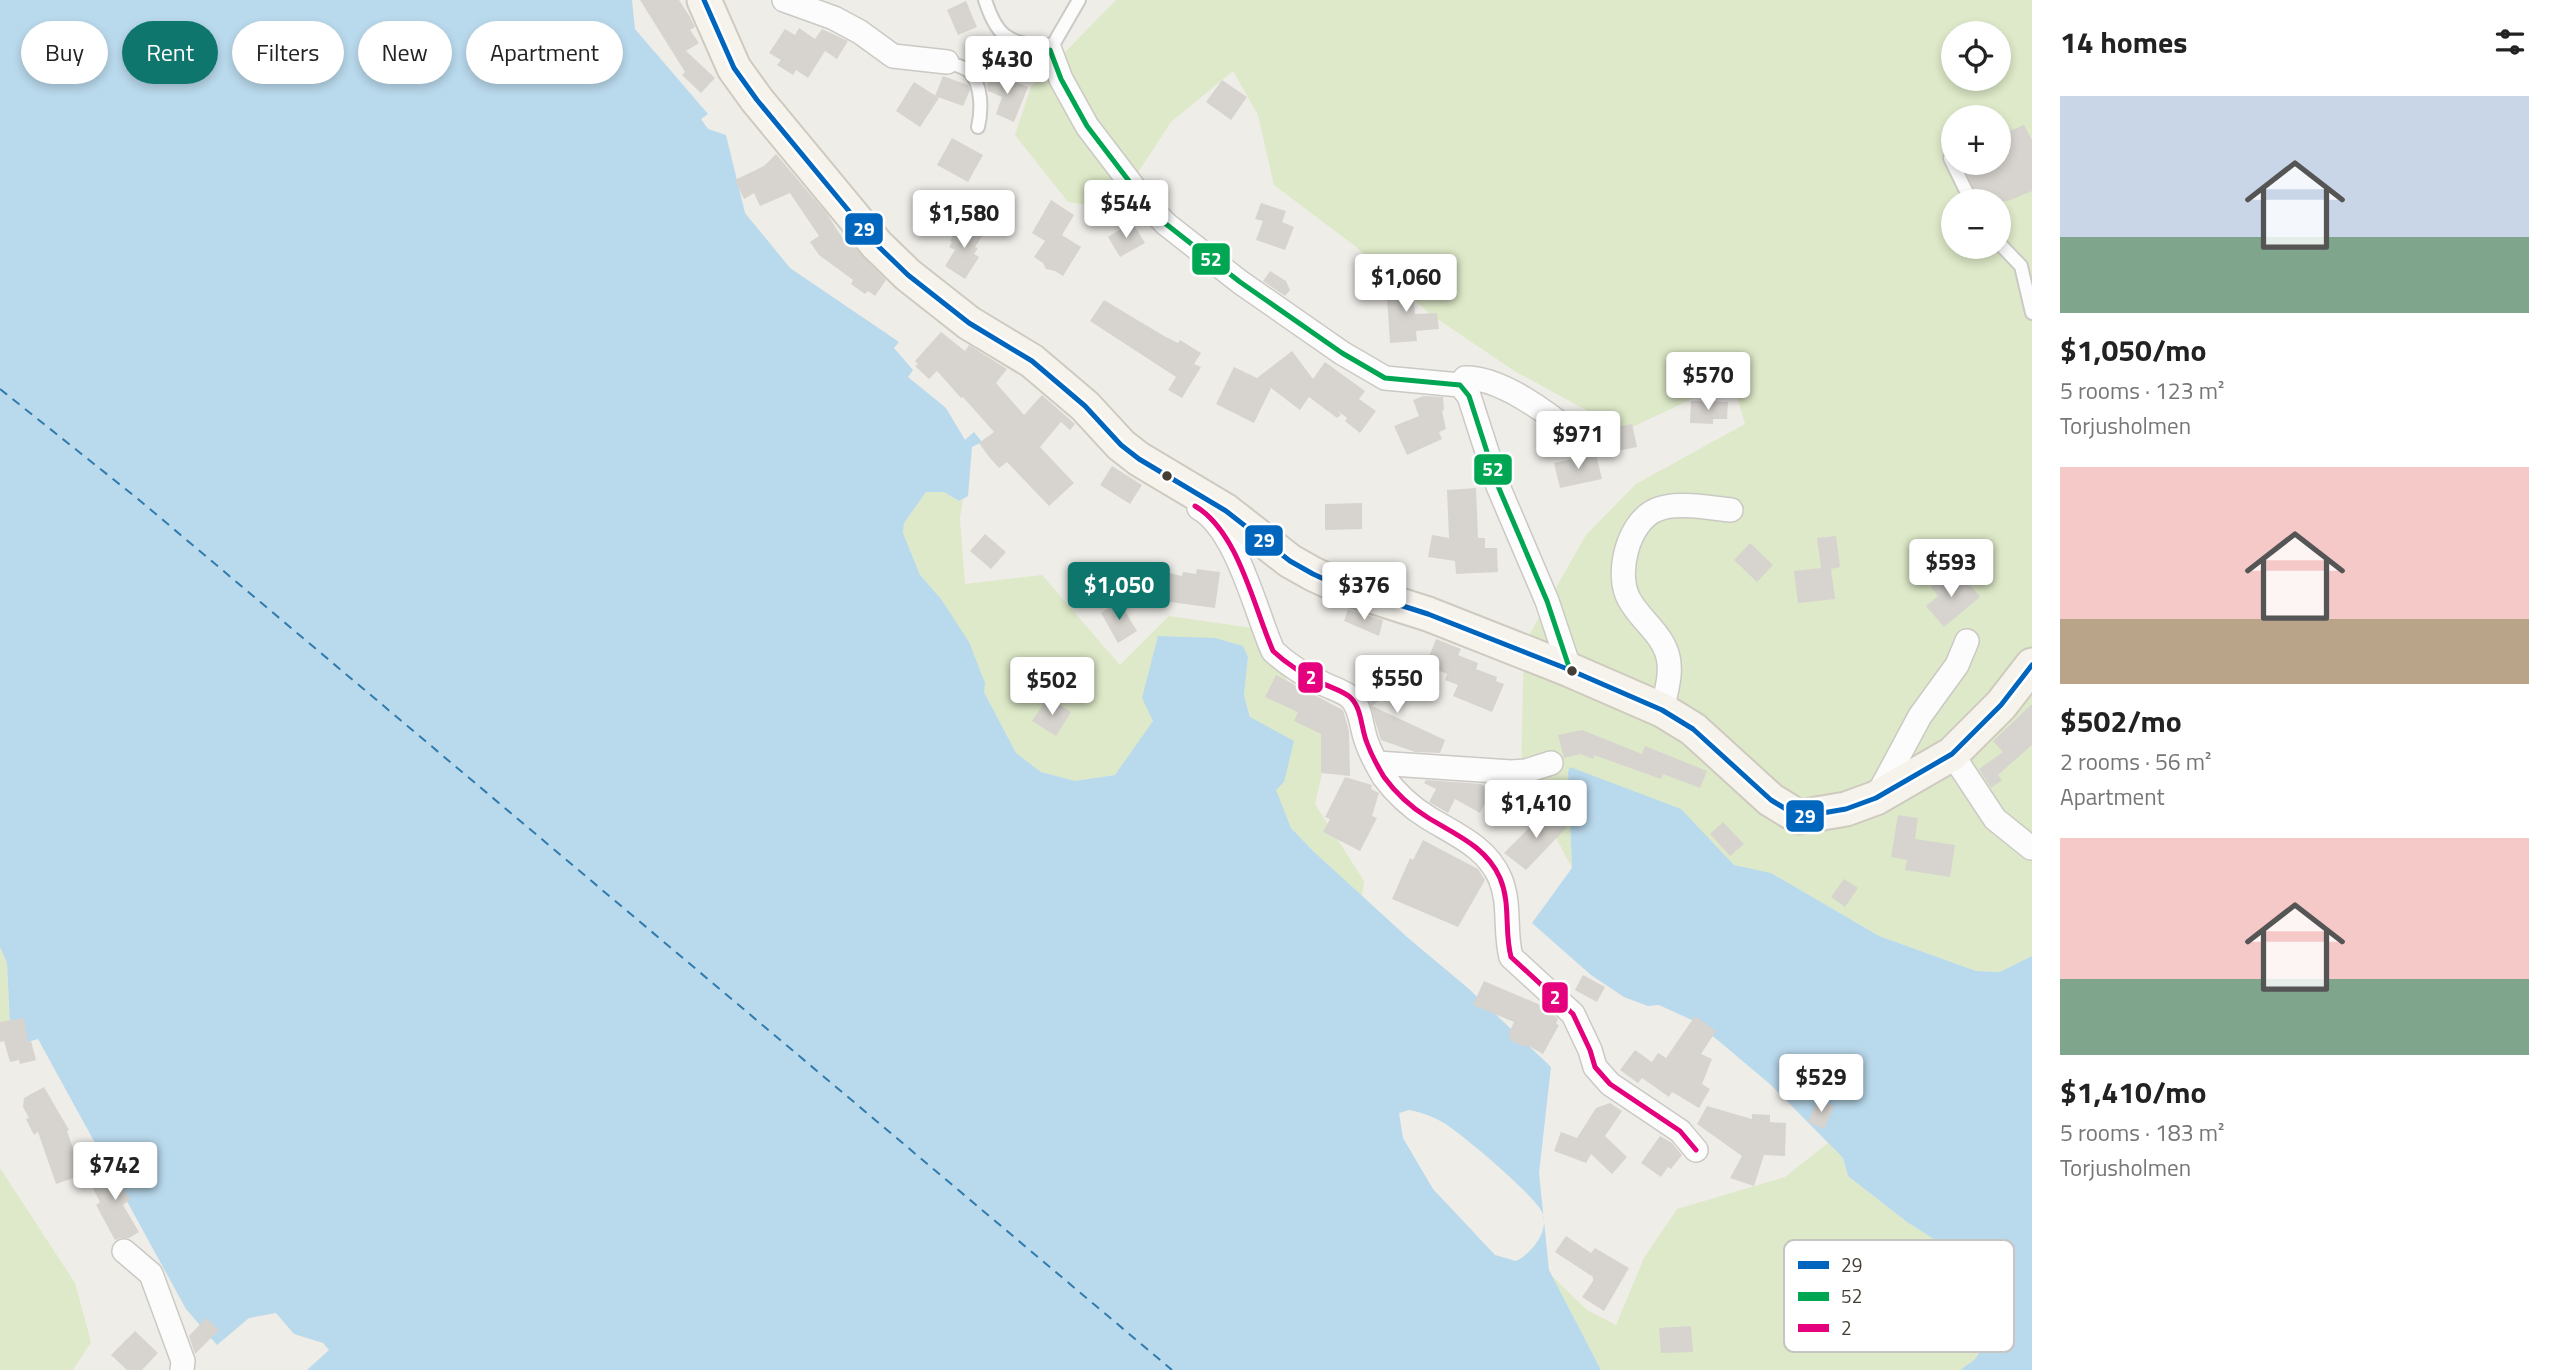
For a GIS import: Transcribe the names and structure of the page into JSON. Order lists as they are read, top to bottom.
{
  "lines": ["transit line 29", "transit line 52", "transit line 2"],
  "legend": ["29", "52", "2"],
  "page": {
    "heading": "14 homes",
    "map_buttons": ["+", "−"],
    "chip": [
      "Buy",
      "Rent",
      "Filters",
      "New",
      "Apartment"
    ],
    "price": [
      "$430",
      "$544",
      "$1,580",
      "$1,060",
      "$570",
      "$971",
      "$593",
      "$1,050",
      "$376",
      "$550",
      "$502",
      "$1,410",
      "$529",
      "$742"
    ],
    "list": [
      {
        "name": "$1,050/mo",
        "note": "5 rooms · 123 m² · Torjusholmen"
      },
      {
        "name": "$502/mo",
        "note": "2 rooms · 56 m² · Apartment"
      },
      {
        "name": "$1,410/mo",
        "note": "5 rooms · 183 m² · Torjusholmen"
      }
    ]
  }
}
